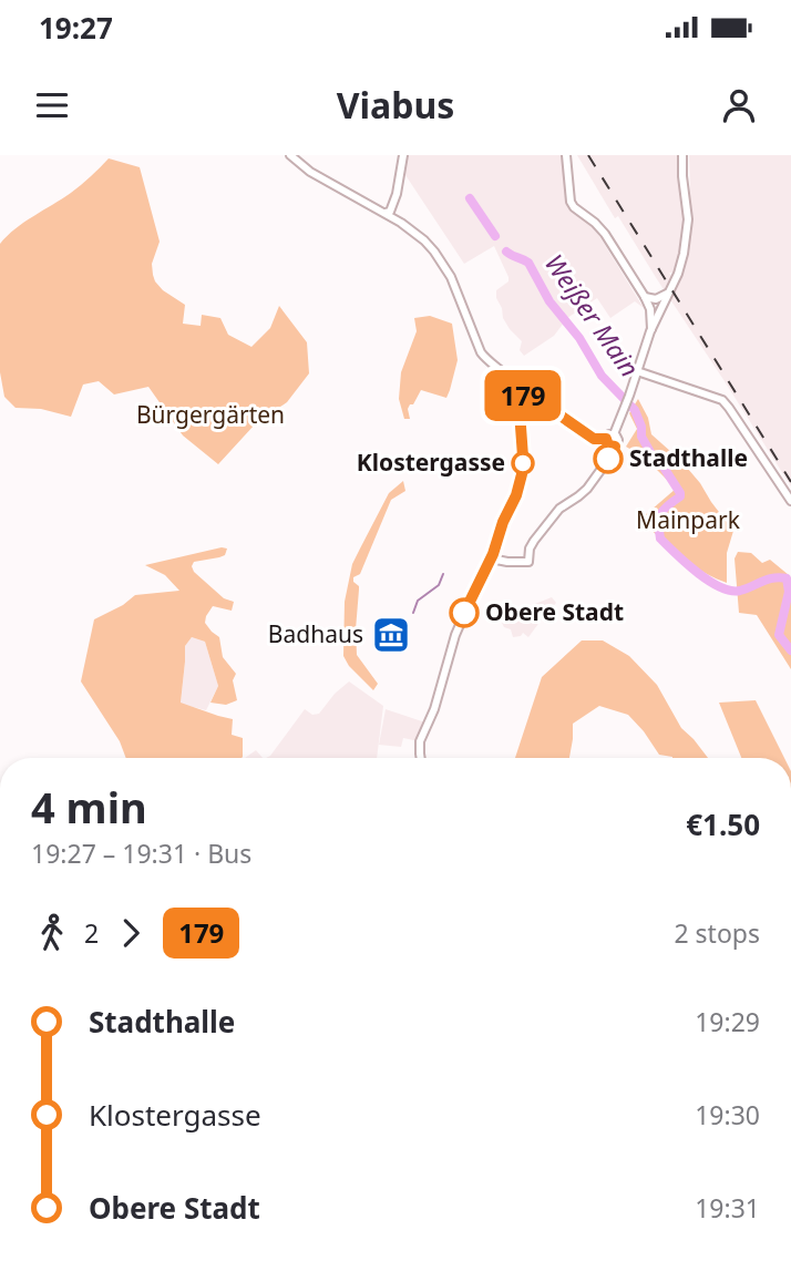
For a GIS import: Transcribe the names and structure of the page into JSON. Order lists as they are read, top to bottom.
{
  "water": ["Weißer Main"],
  "parks": ["Bürgergärten", "Mainpark"],
  "places": {
    "other": ["Stadthalle", "Klostergasse", "Obere Stadt"],
    "museum": ["Badhaus"]
  },
  "lines": ["bus line 179"],
  "page": {
    "status": "19:27",
    "header": "Viabus",
    "on_map": "179",
    "heading": ["4 min", "19:27 – 19:31 · Bus", "€1.50"],
    "legs": ["2", "179", "2 stops"],
    "list": [
      {
        "name": "Stadthalle",
        "value": "19:29"
      },
      {
        "name": "Klostergasse",
        "value": "19:30"
      },
      {
        "name": "Obere Stadt",
        "value": "19:31"
      }
    ]
  }
}
